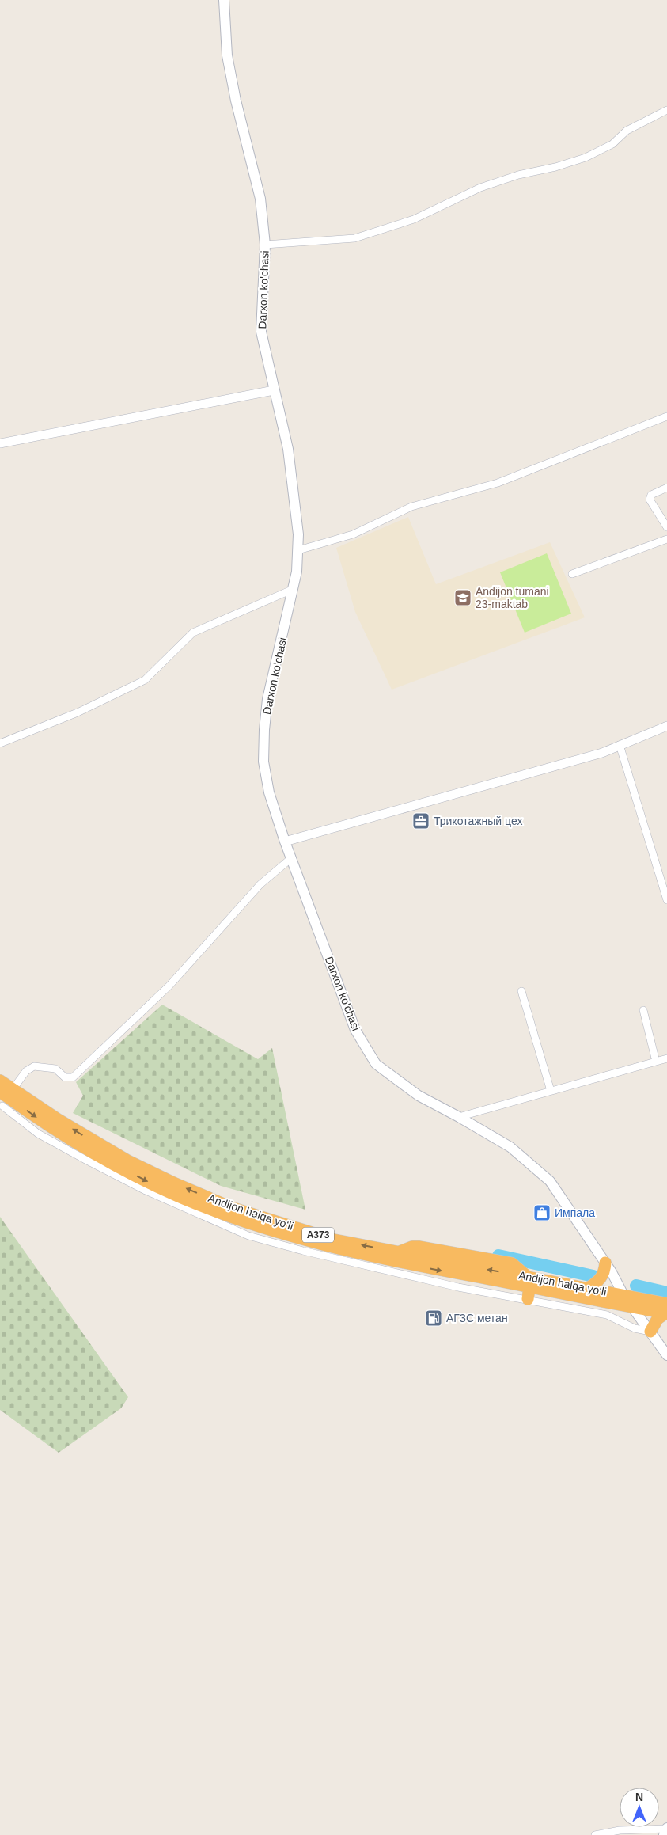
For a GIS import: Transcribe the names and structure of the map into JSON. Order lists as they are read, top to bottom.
{
  "streets": {
    "highway": ["Andijon halqa yo‘li", "A373"],
    "main road": ["Darxon ko'chasi"]
  },
  "crossings": [
    ["Darxon ko'chasi", "Andijon halqa yo‘li"]
  ],
  "places": {
    "school or university": ["Andijon tumani 23-maktab"],
    "office": ["Трикотажный цех"],
    "shop": ["Импала"],
    "fuel station": ["АГЗС метан"]
  },
  "north": "top"
}
